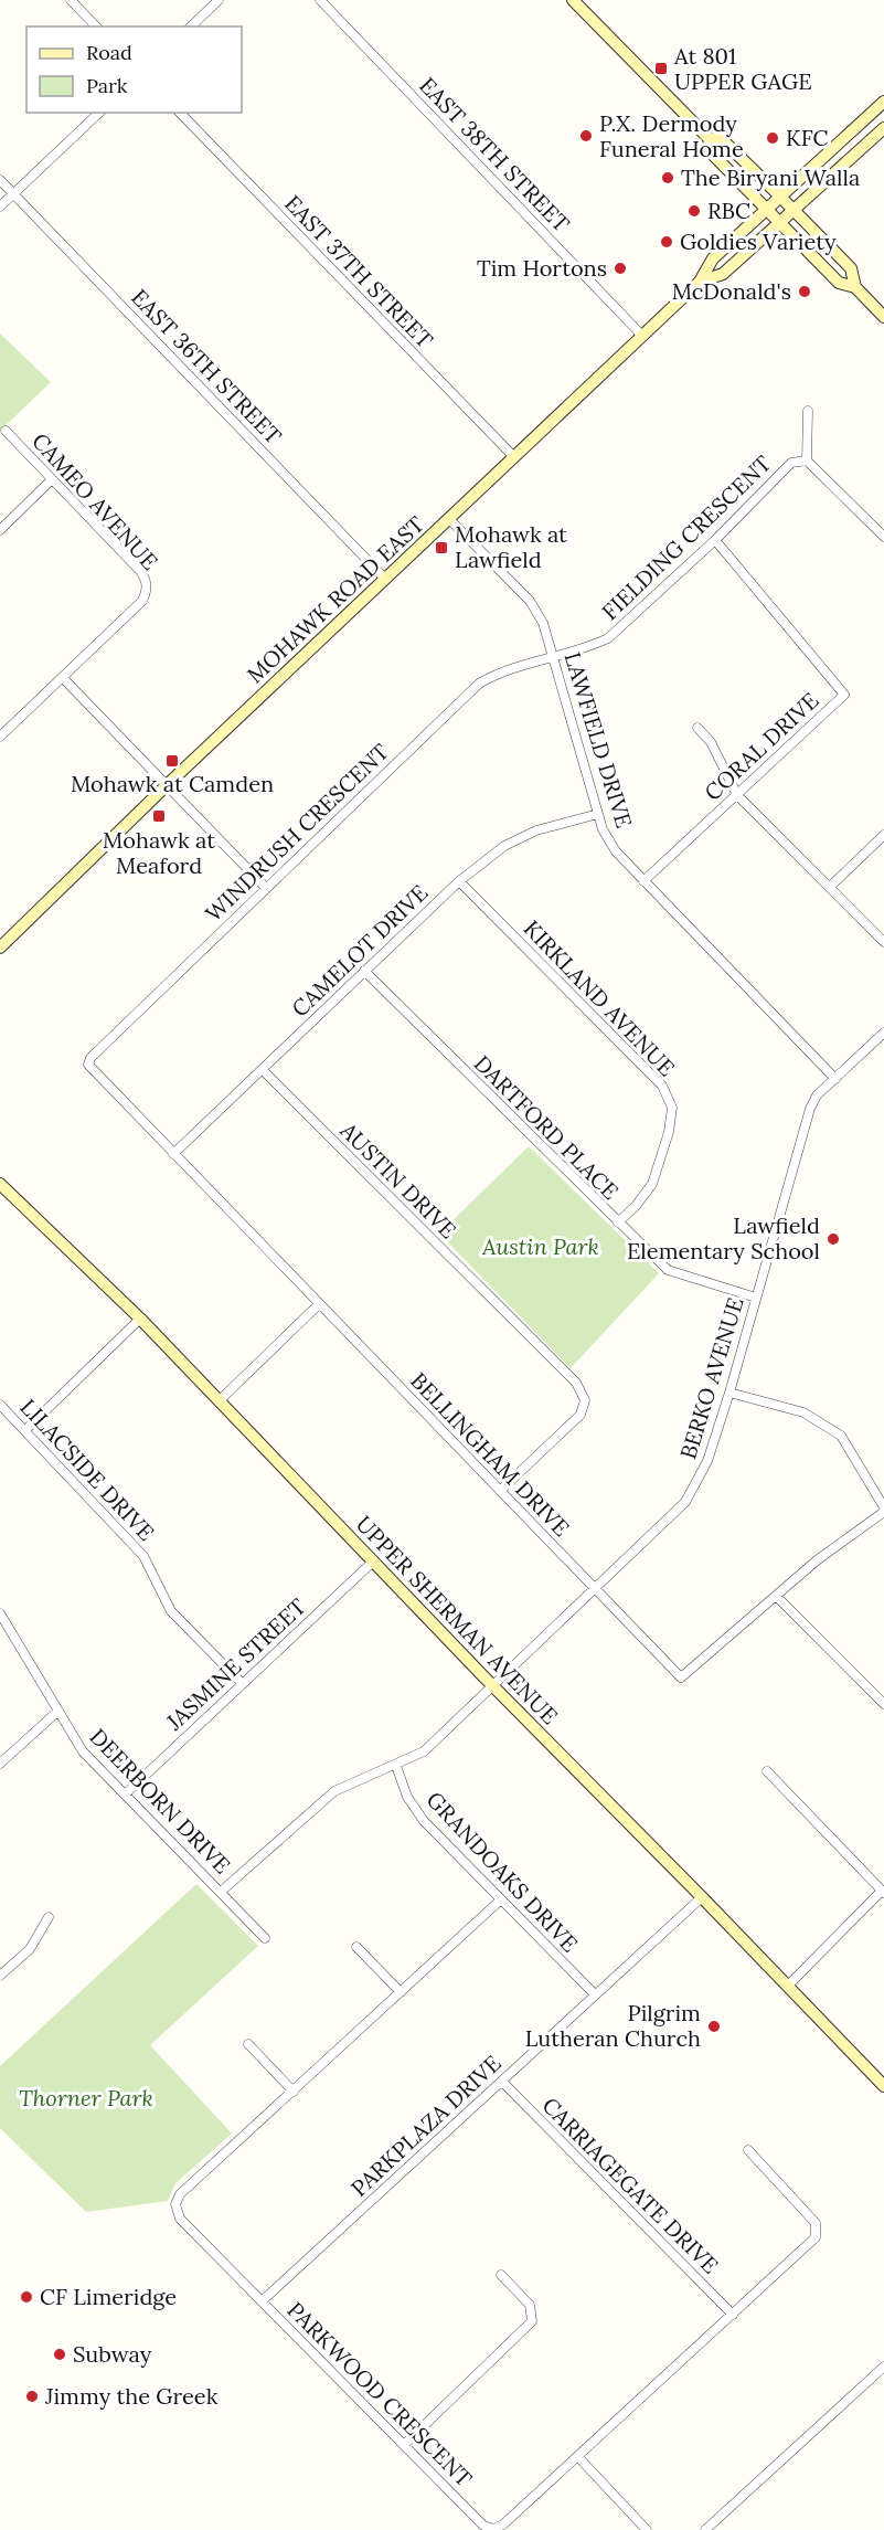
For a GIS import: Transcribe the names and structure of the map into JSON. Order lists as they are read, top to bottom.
{
  "streets": {
    "main road": ["MOHAWK ROAD EAST", "UPPER SHERMAN AVENUE"],
    "street": [
      "EAST 38TH STREET",
      "EAST 37TH STREET",
      "EAST 36TH STREET",
      "CAMEO AVENUE",
      "FIELDING CRESCENT",
      "LAWFIELD DRIVE",
      "CORAL DRIVE",
      "WINDRUSH CRESCENT",
      "CAMELOT DRIVE",
      "KIRKLAND AVENUE",
      "DARTFORD PLACE",
      "AUSTIN DRIVE",
      "BERKO AVENUE",
      "BELLINGHAM DRIVE",
      "LILACSIDE DRIVE",
      "JASMINE STREET",
      "DEERBORN DRIVE",
      "GRANDOAKS DRIVE",
      "PARKPLAZA DRIVE",
      "CARRIAGEGATE DRIVE",
      "PARKWOOD CRESCENT"
    ]
  },
  "crossings": [
    ["EAST 38TH STREET", "MOHAWK ROAD EAST"],
    ["EAST 37TH STREET", "MOHAWK ROAD EAST"],
    ["EAST 36TH STREET", "MOHAWK ROAD EAST"],
    ["FIELDING CRESCENT", "LAWFIELD DRIVE"],
    ["FIELDING CRESCENT", "CORAL DRIVE"],
    ["FIELDING CRESCENT", "WINDRUSH CRESCENT"],
    ["MOHAWK ROAD EAST", "LAWFIELD DRIVE"],
    ["LAWFIELD DRIVE", "CORAL DRIVE"],
    ["LAWFIELD DRIVE", "WINDRUSH CRESCENT"],
    ["LAWFIELD DRIVE", "CAMELOT DRIVE"],
    ["LAWFIELD DRIVE", "BERKO AVENUE"],
    ["WINDRUSH CRESCENT", "BELLINGHAM DRIVE"],
    ["CAMELOT DRIVE", "KIRKLAND AVENUE"],
    ["CAMELOT DRIVE", "DARTFORD PLACE"],
    ["CAMELOT DRIVE", "AUSTIN DRIVE"],
    ["CAMELOT DRIVE", "BELLINGHAM DRIVE"],
    ["KIRKLAND AVENUE", "DARTFORD PLACE"],
    ["DARTFORD PLACE", "BERKO AVENUE"],
    ["AUSTIN DRIVE", "BELLINGHAM DRIVE"],
    ["BERKO AVENUE", "BELLINGHAM DRIVE"],
    ["BERKO AVENUE", "UPPER SHERMAN AVENUE"],
    ["BERKO AVENUE", "DEERBORN DRIVE"],
    ["BERKO AVENUE", "GRANDOAKS DRIVE"],
    ["LILACSIDE DRIVE", "JASMINE STREET"],
    ["UPPER SHERMAN AVENUE", "JASMINE STREET"],
    ["UPPER SHERMAN AVENUE", "PARKPLAZA DRIVE"],
    ["JASMINE STREET", "DEERBORN DRIVE"],
    ["GRANDOAKS DRIVE", "PARKPLAZA DRIVE"],
    ["GRANDOAKS DRIVE", "PARKWOOD CRESCENT"],
    ["PARKPLAZA DRIVE", "CARRIAGEGATE DRIVE"],
    ["PARKPLAZA DRIVE", "PARKWOOD CRESCENT"],
    ["CARRIAGEGATE DRIVE", "PARKWOOD CRESCENT"]
  ],
  "parks": ["Austin Park", "Thorner Park"],
  "places": {
    "transit": [
      "At 801 UPPER GAGE",
      "Mohawk at Lawfield",
      "Mohawk at Camden",
      "Mohawk at Meaford"
    ],
    "other": [
      "P.X. Dermody Funeral Home",
      "KFC",
      "The Biryani Walla",
      "RBC",
      "Goldies Variety",
      "Tim Hortons",
      "McDonald's",
      "Lawfield Elementary School",
      "Pilgrim Lutheran Church",
      "CF Limeridge",
      "Subway",
      "Jimmy the Greek"
    ]
  },
  "legend": ["Road", "Park"]
}
